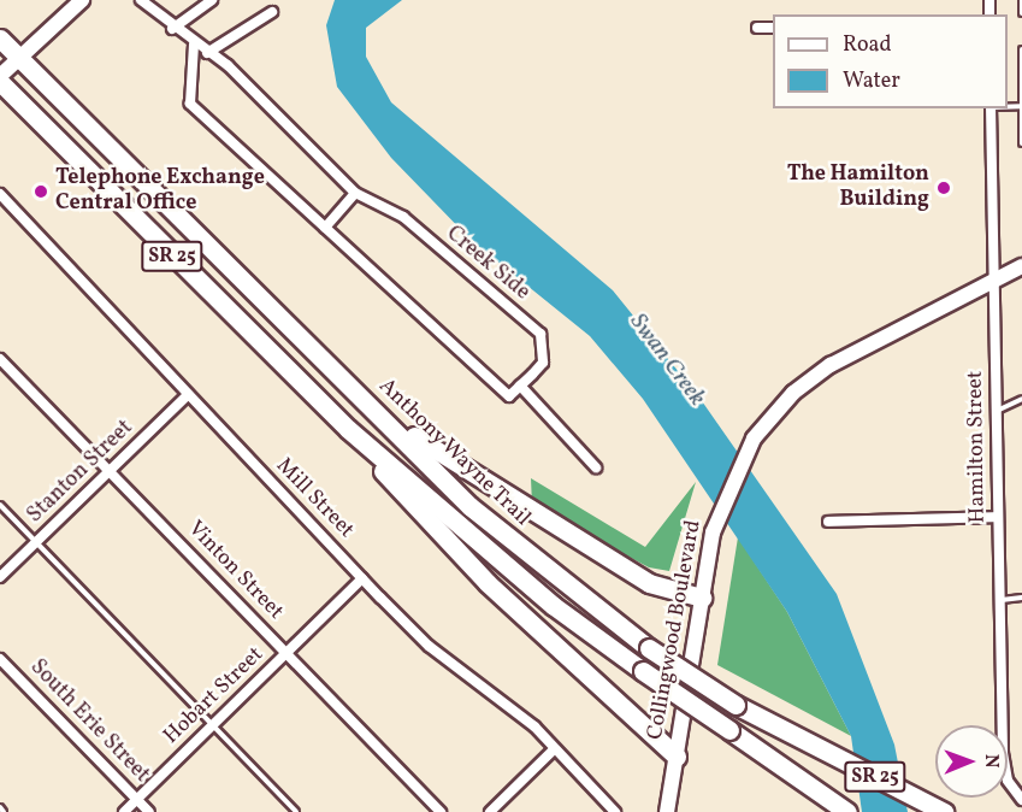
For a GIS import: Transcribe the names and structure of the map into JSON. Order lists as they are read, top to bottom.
{
  "streets": {
    "highway": ["SR 25", "Anthony Wayne Trail"],
    "main road": ["Collingwood Boulevard"],
    "street": [
      "Creek Side",
      "Hamilton Street",
      "Stanton Street",
      "Mill Street",
      "Vinton Street",
      "Hobart Street",
      "South Erie Street"
    ]
  },
  "crossings": [
    ["Hamilton Street", "Collingwood Boulevard"],
    ["Stanton Street", "Mill Street"],
    ["Stanton Street", "Vinton Street"],
    ["Mill Street", "Hobart Street"],
    ["Vinton Street", "Hobart Street"],
    ["Hobart Street", "South Erie Street"]
  ],
  "water": ["Swan Creek"],
  "places": ["The Hamilton Building", "Telephone Exchange Central Office"],
  "legend": ["Road", "Water"],
  "north": "right"
}
